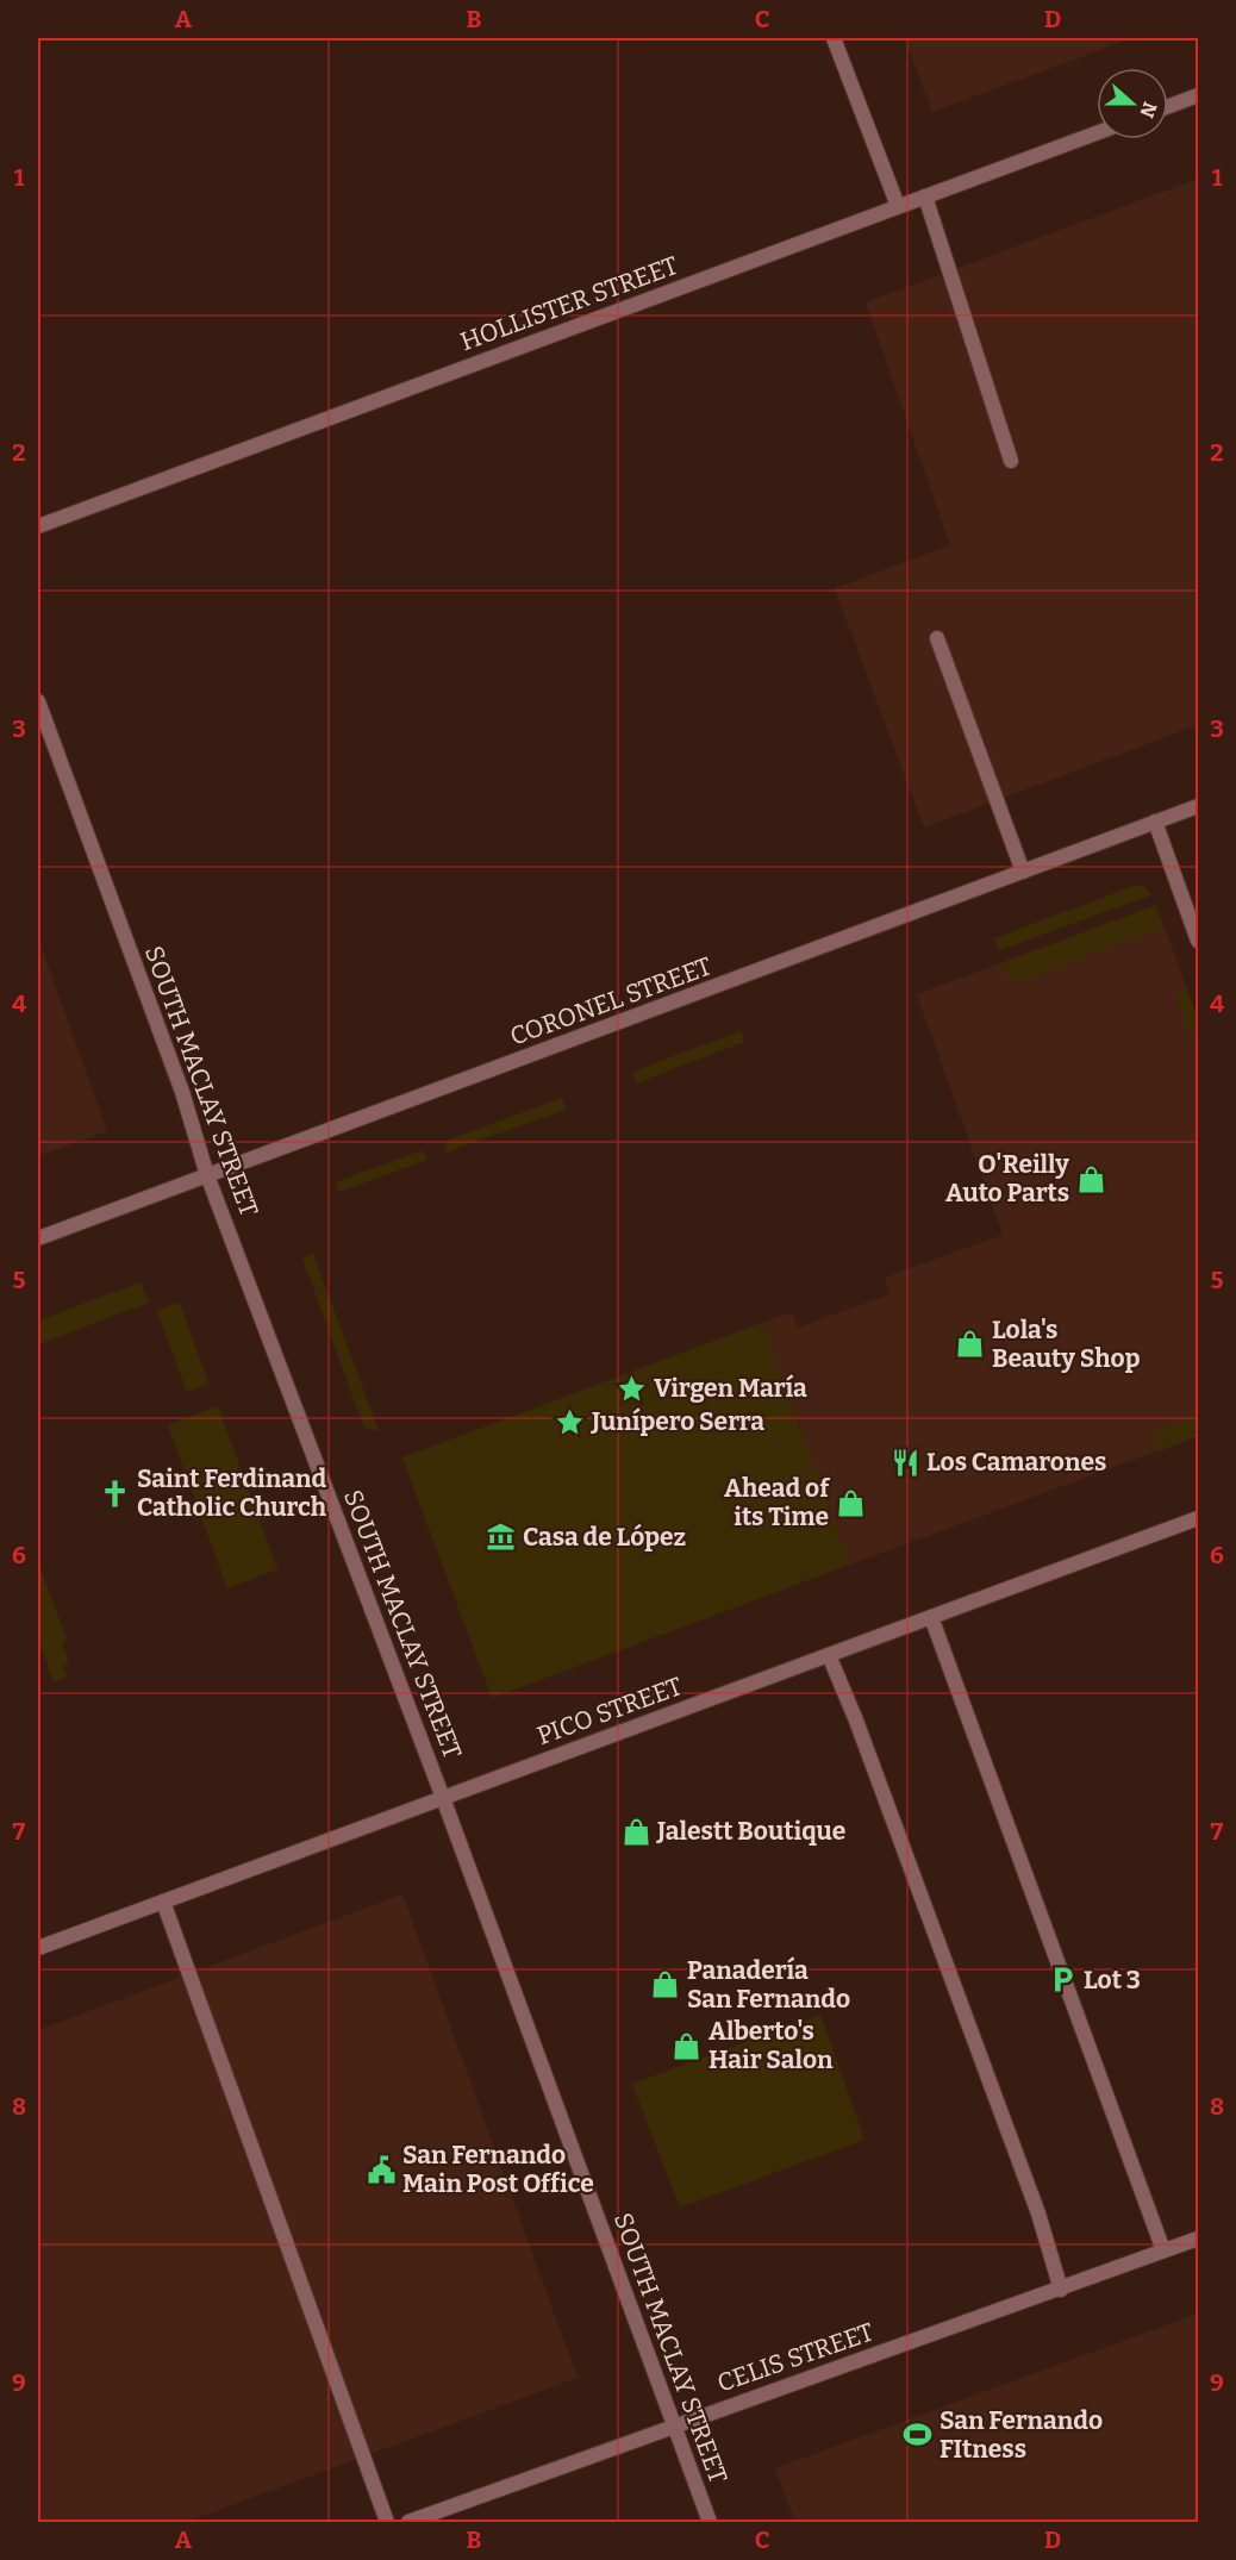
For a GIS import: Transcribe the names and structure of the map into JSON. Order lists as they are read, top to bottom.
{
  "streets": {
    "street": [
      "HOLLISTER STREET",
      "CORONEL STREET",
      "SOUTH MACLAY STREET",
      "PICO STREET",
      "CELIS STREET"
    ]
  },
  "crossings": [
    ["CORONEL STREET", "SOUTH MACLAY STREET"],
    ["SOUTH MACLAY STREET", "PICO STREET"],
    ["SOUTH MACLAY STREET", "CELIS STREET"]
  ],
  "places": {
    "shop": [
      "O'Reilly Auto Parts",
      "Lola's Beauty Shop",
      "Ahead of its Time",
      "Jalestt Boutique",
      "Panadería San Fernando",
      "Alberto's Hair Salon"
    ],
    "place": ["Virgen María", "Junípero Serra"],
    "restaurant": ["Los Camarones"],
    "church": ["Saint Ferdinand Catholic Church"],
    "museum": ["Casa de López"],
    "parking": ["Lot 3"],
    "public building": ["San Fernando Main Post Office"],
    "sports": ["San Fernando FItness"]
  },
  "north": "right",
  "grid": {
    "columns": [
      "A",
      "B",
      "C",
      "D"
    ],
    "rows": [
      "1",
      "2",
      "3",
      "4",
      "5",
      "6",
      "7",
      "8",
      "9"
    ]
  }
}
